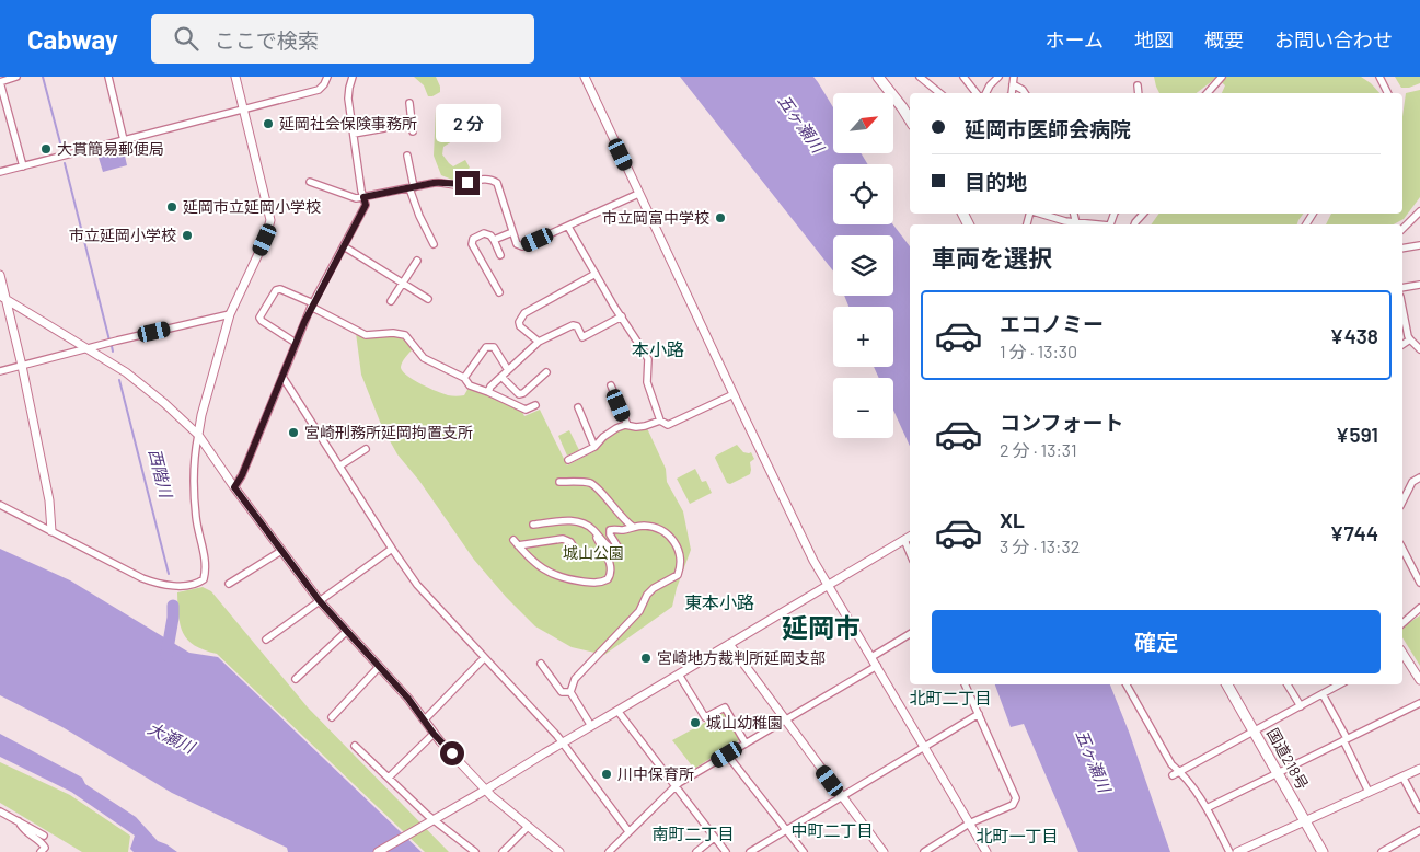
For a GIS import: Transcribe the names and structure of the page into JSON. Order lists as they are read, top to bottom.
{
  "streets": {
    "highway": ["国道218号"]
  },
  "districts": [
    "本小路",
    "東本小路",
    "延岡市",
    "北町二丁目",
    "中町二丁目",
    "南町二丁目",
    "北町一丁目"
  ],
  "water": ["五ヶ瀬川", "西階川", "大瀬川"],
  "parks": ["城山公園"],
  "places": [
    "延岡社会保険事務所",
    "大貫簡易郵便局",
    "延岡市立延岡小学校",
    "市立岡富中学校",
    "市立延岡小学校",
    "宮崎刑務所延岡拘置支所",
    "宮崎地方裁判所延岡支部",
    "城山幼稚園",
    "川中保育所"
  ],
  "north": "top right",
  "page": {
    "header": "Cabway",
    "search": "ここで検索",
    "nav": [
      "ホーム",
      "地図",
      "概要",
      "お問い合わせ"
    ],
    "map_buttons": ["+", "−"],
    "banner": ["延岡市医師会病院", "目的地"],
    "bubble": "2 分",
    "heading": "車両を選択",
    "list": [
      {
        "name": "エコノミー",
        "note": "1 分 · 13:30",
        "value": "¥438"
      },
      {
        "name": "コンフォート",
        "note": "2 分 · 13:31",
        "value": "¥591"
      },
      {
        "name": "XL",
        "note": "3 分 · 13:32",
        "value": "¥744"
      }
    ],
    "buttons": "確定"
  }
}
